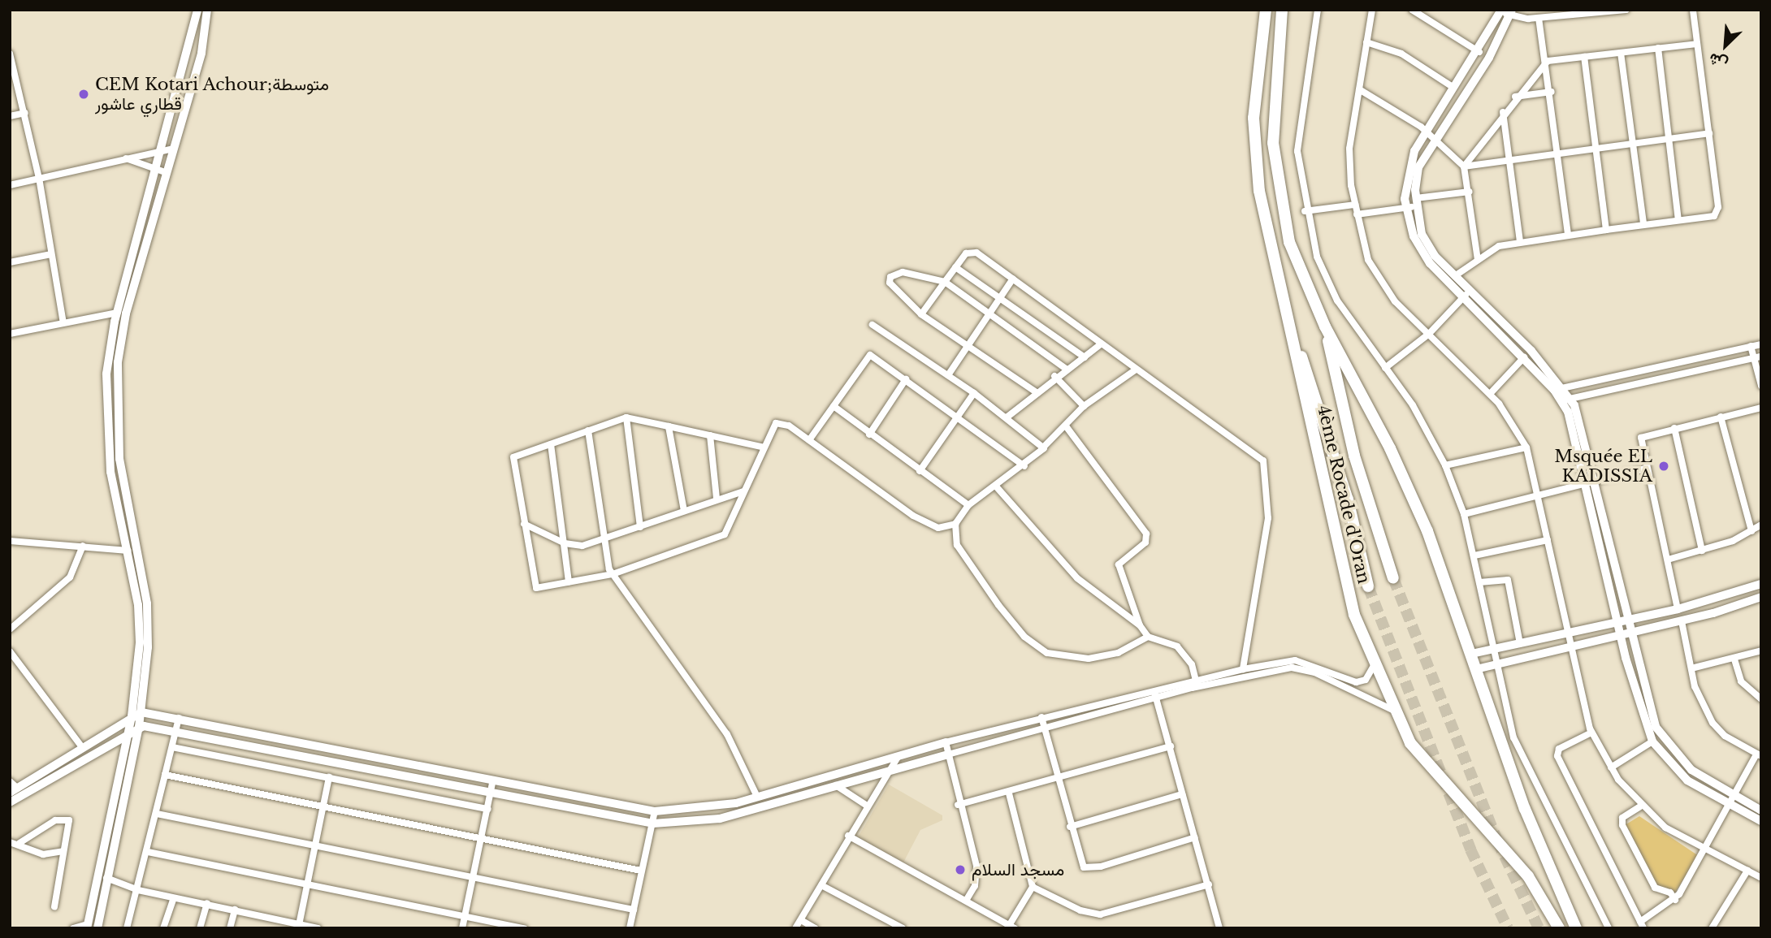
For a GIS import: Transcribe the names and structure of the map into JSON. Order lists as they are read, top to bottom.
{
  "streets": {
    "highway": ["4ème Rocade d'Oran"]
  },
  "places": ["CEM Kotari Achour;متوسطة قطاري عاشور", "Msquée EL KADISSIA", "مسجد السلام"],
  "north": "bottom left"
}
